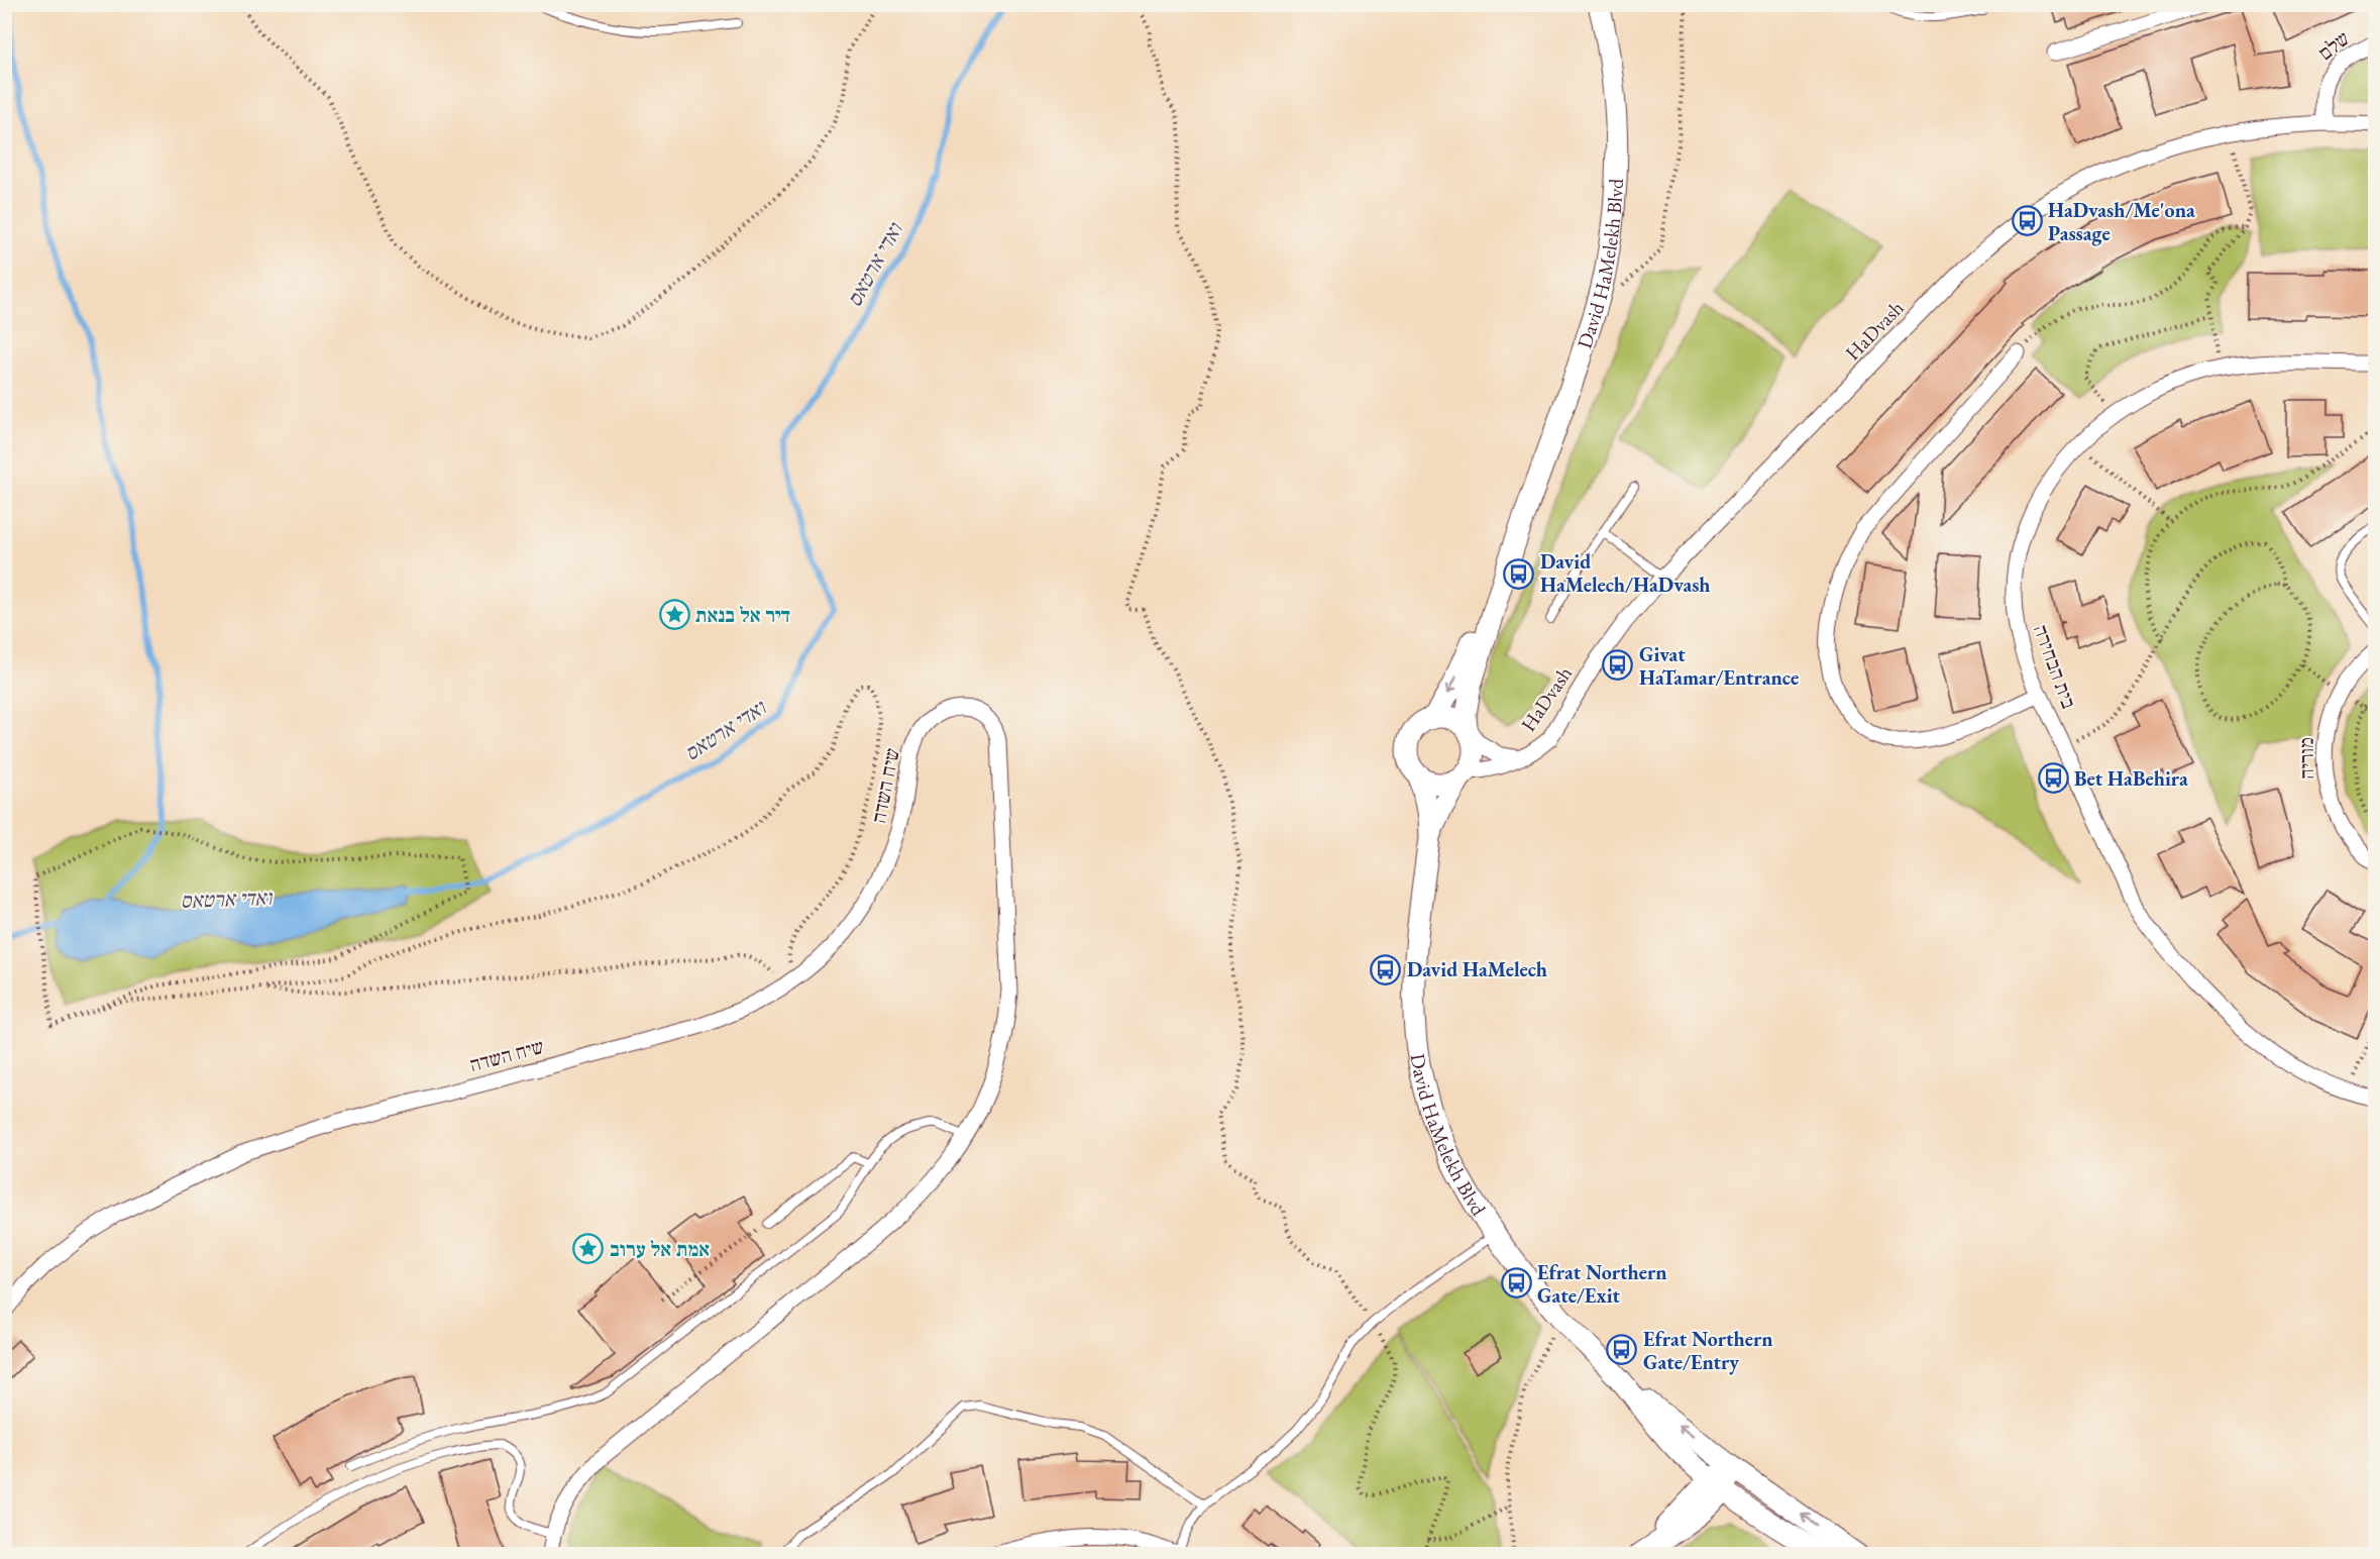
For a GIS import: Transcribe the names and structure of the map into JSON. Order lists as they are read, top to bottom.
{
  "streets": {
    "street": [
      "שלם",
      "David HaMelekh Blvd",
      "HaDvash",
      "בית הבחירה",
      "מוריה",
      "שיח השדה"
    ]
  },
  "crossings": [
    ["שלם", "HaDvash"],
    ["David HaMelekh Blvd", "HaDvash"]
  ],
  "water": ["ואדי ארטאס"],
  "places": {
    "bus stop": [
      "HaDvash/Me'ona Passage",
      "David HaMelech/HaDvash",
      "Givat HaTamar/Entrance",
      "Bet HaBehira",
      "David HaMelech",
      "Efrat Northern Gate/Exit",
      "Efrat Northern Gate/Entry"
    ],
    "place": ["דיר אל בנאת", "אמת אל ערוב"]
  }
}
